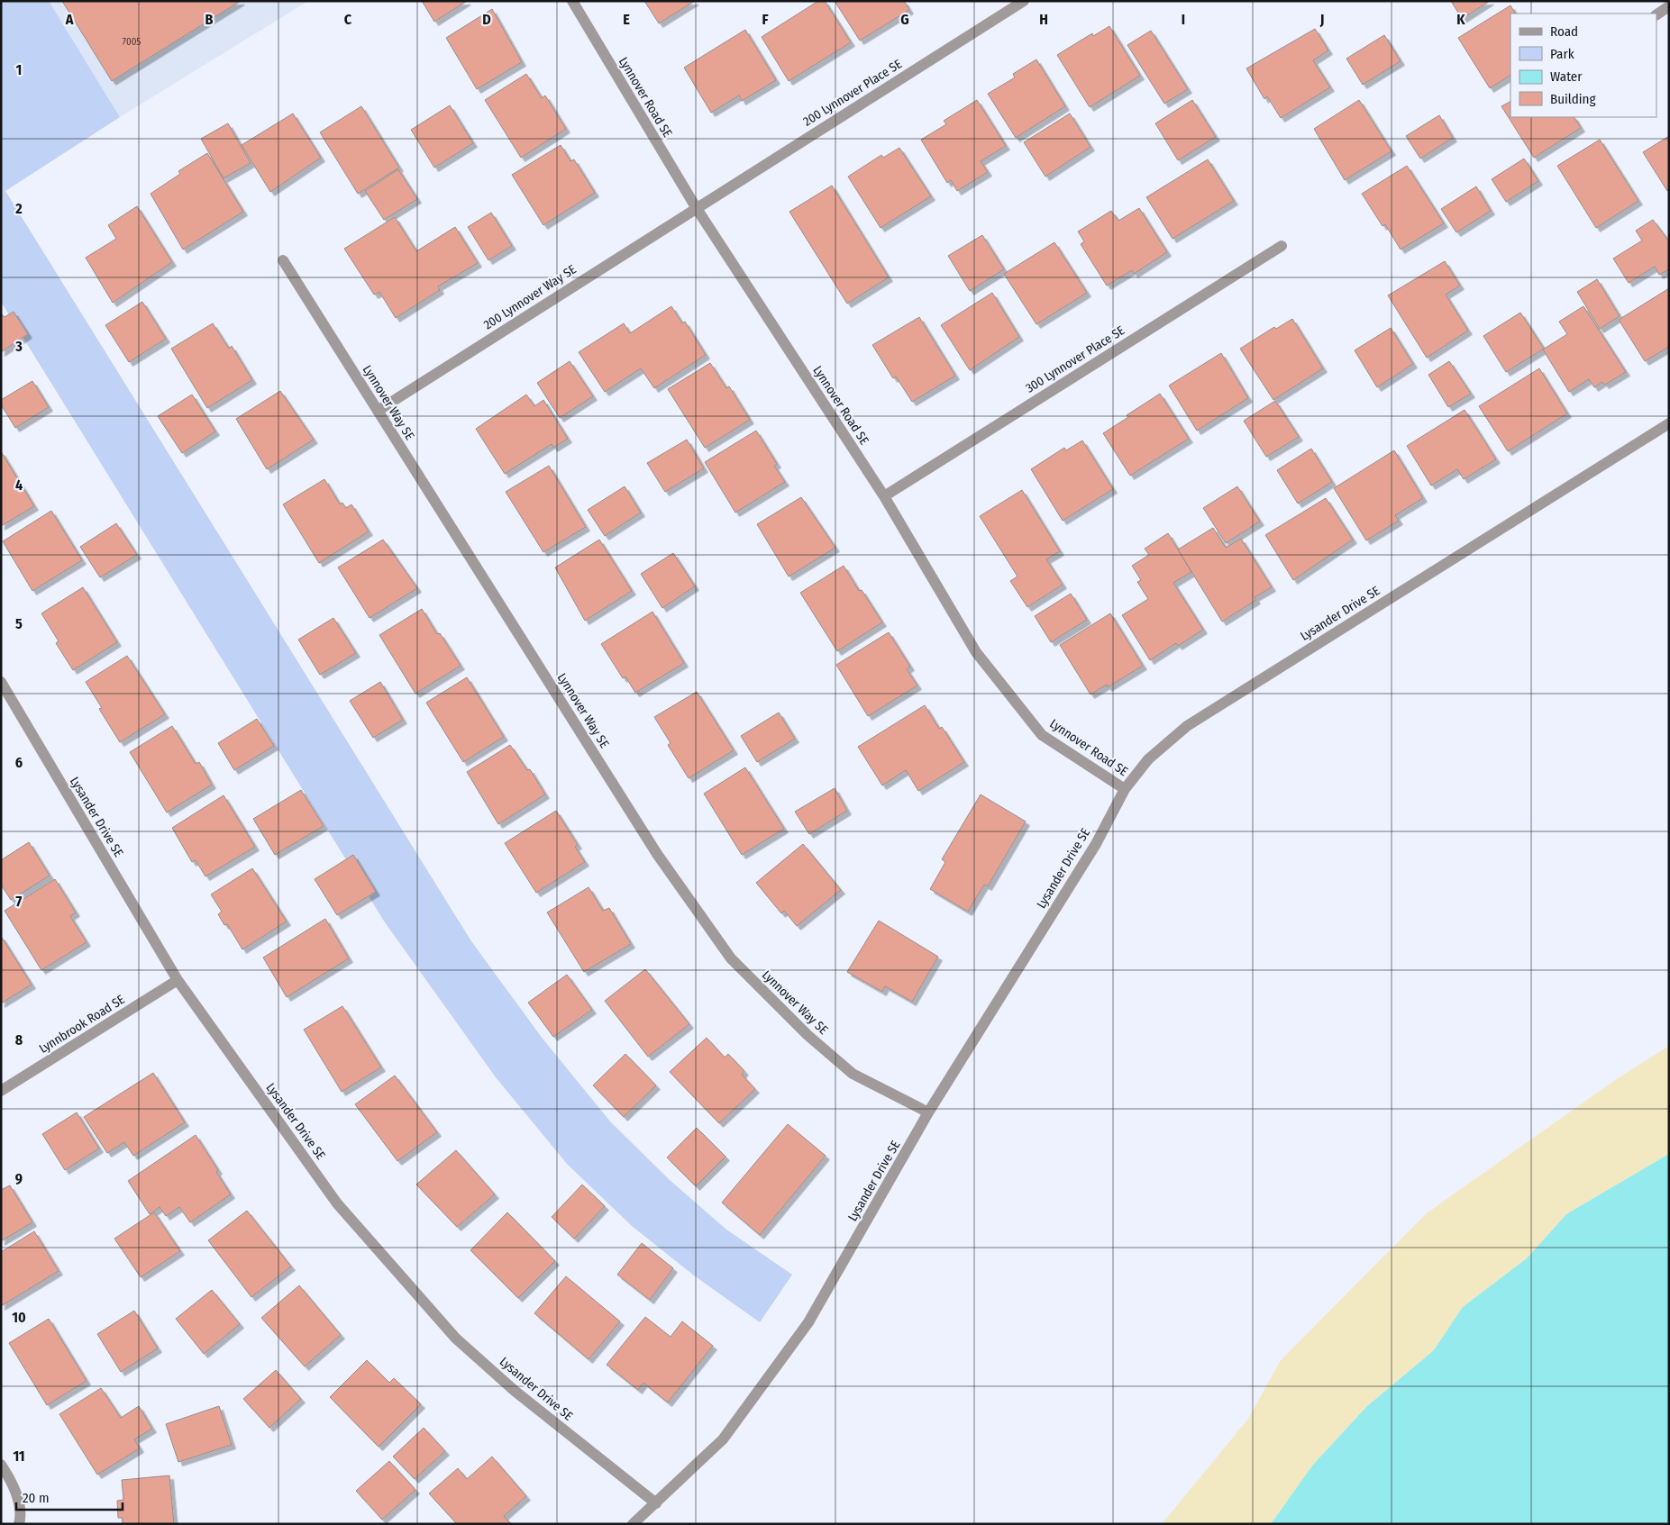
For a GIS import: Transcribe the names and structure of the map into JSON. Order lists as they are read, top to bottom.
{
  "streets": {
    "street": [
      "200 Lynnover Place SE",
      "Lynnover Road SE",
      "200 Lynnover Way SE",
      "300 Lynnover Place SE",
      "Lynnover Way SE",
      "Lysander Drive SE",
      "Lynnbrook Road SE"
    ]
  },
  "crossings": [
    ["200 Lynnover Place SE", "Lynnover Road SE"],
    ["200 Lynnover Place SE", "200 Lynnover Way SE"],
    ["Lynnover Road SE", "200 Lynnover Way SE"],
    ["Lynnover Road SE", "300 Lynnover Place SE"],
    ["Lynnover Road SE", "Lysander Drive SE"],
    ["200 Lynnover Way SE", "Lynnover Way SE"],
    ["Lynnover Way SE", "Lysander Drive SE"],
    ["Lysander Drive SE", "Lynnbrook Road SE"]
  ],
  "house_numbers": ["7005"],
  "legend": [
    "Road",
    "Park",
    "Water",
    "Building"
  ],
  "scale_bar": "20 m",
  "grid": {
    "columns": [
      "A",
      "B",
      "C",
      "D",
      "E",
      "F",
      "G",
      "H",
      "I",
      "J",
      "K"
    ],
    "rows": [
      "1",
      "2",
      "3",
      "4",
      "5",
      "6",
      "7",
      "8",
      "9",
      "10",
      "11"
    ]
  }
}
